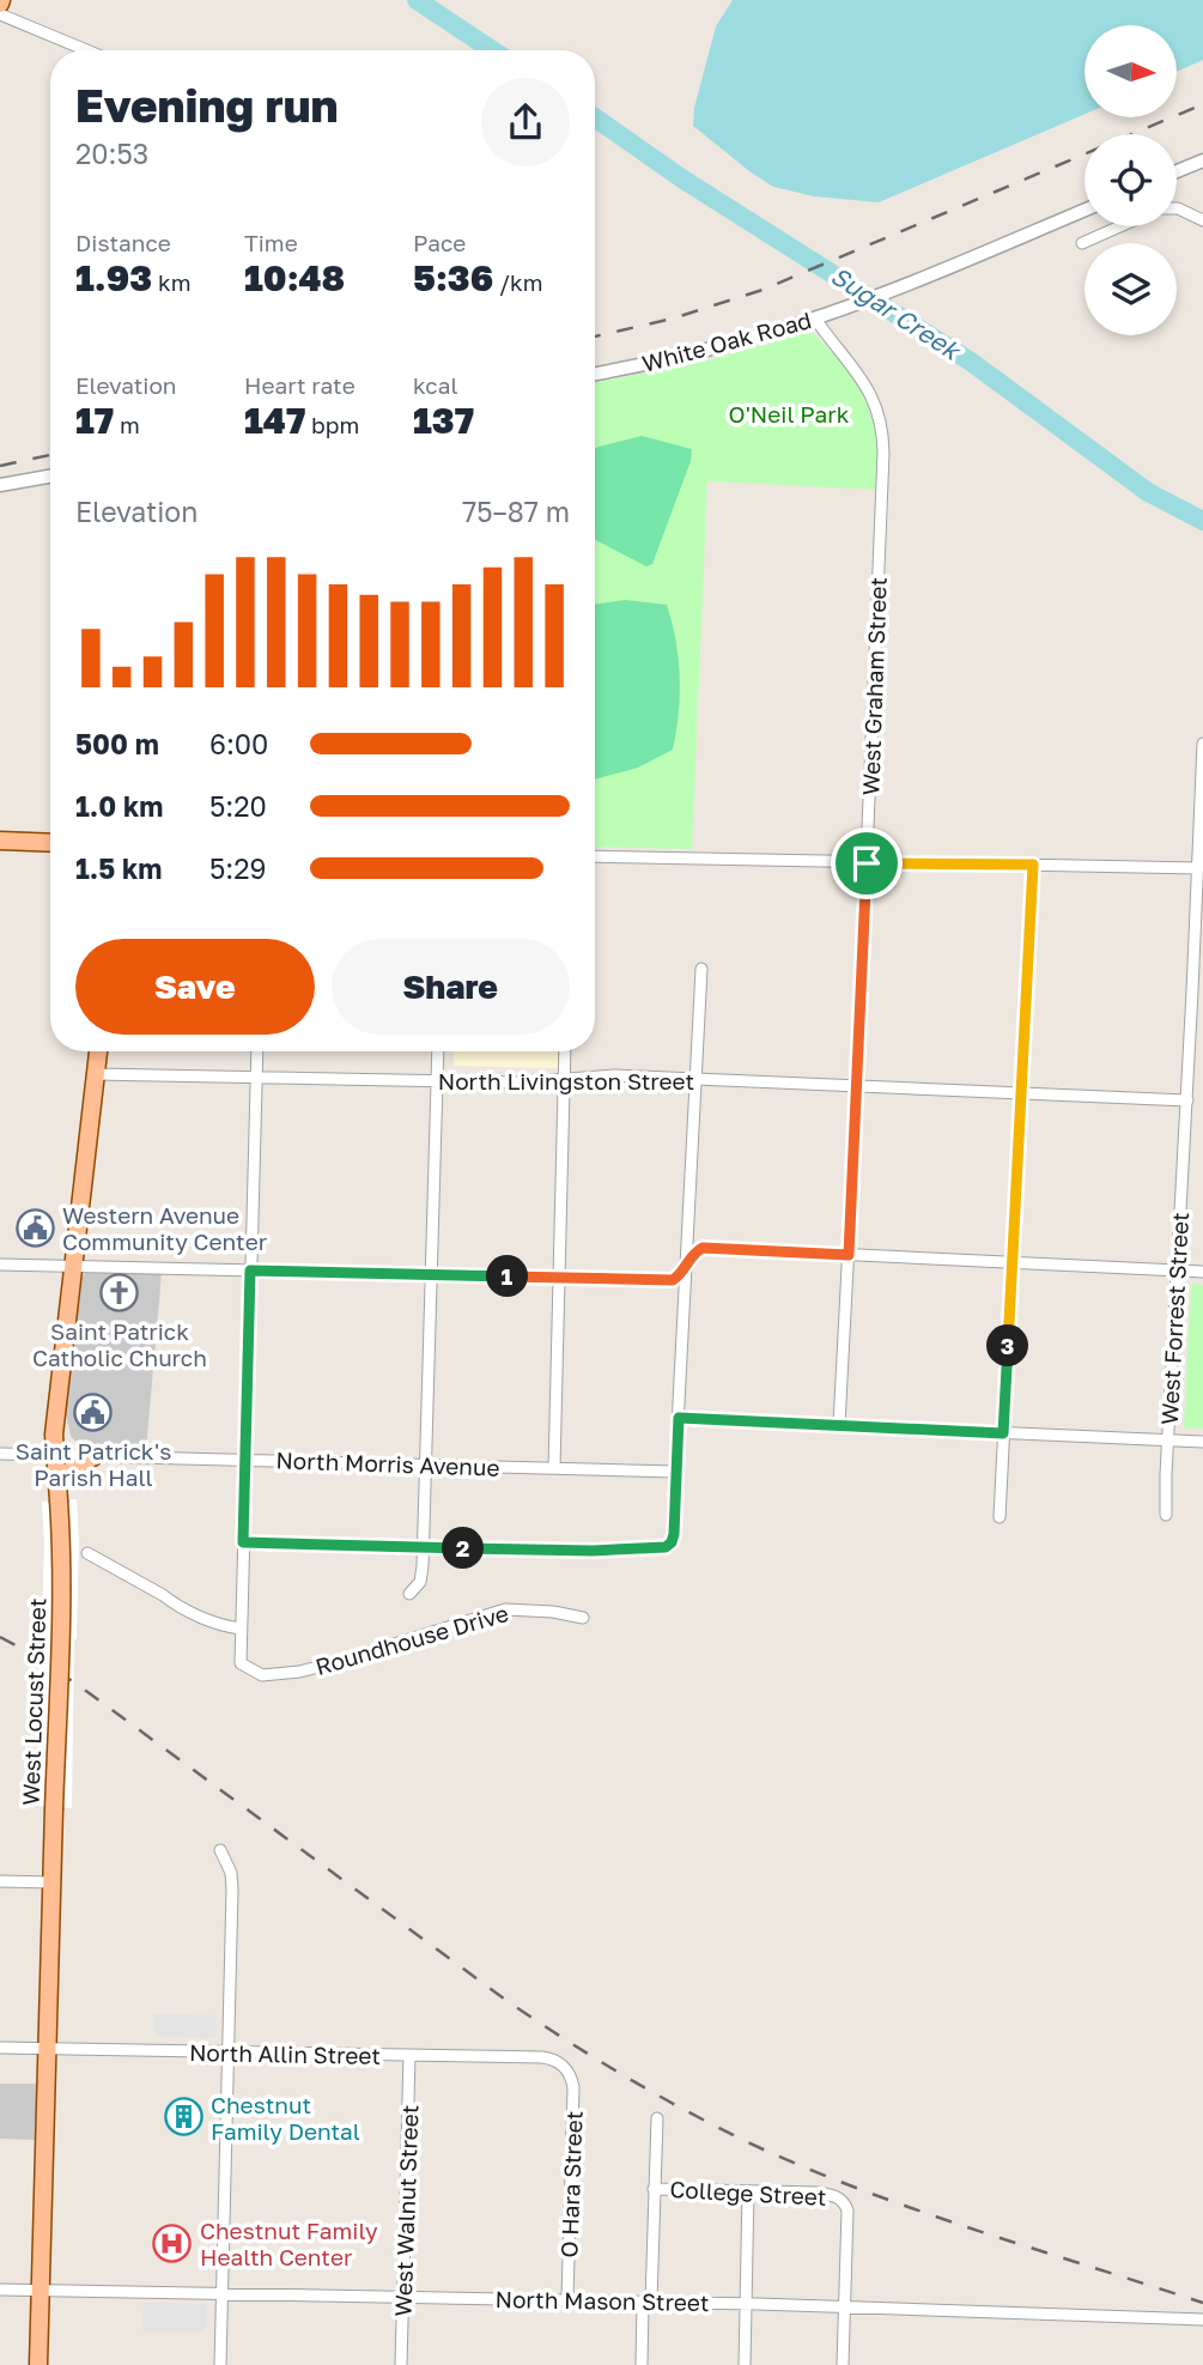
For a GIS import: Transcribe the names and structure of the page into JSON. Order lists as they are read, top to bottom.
{
  "streets": {
    "main road": ["West Locust Street"],
    "street": [
      "White Oak Road",
      "West Graham Street",
      "North Livingston Street",
      "West Forrest Street",
      "North Morris Avenue",
      "Roundhouse Drive",
      "North Allin Street",
      "O Hara Street",
      "College Street",
      "West Walnut Street",
      "North Mason Street"
    ]
  },
  "crossings": [
    ["White Oak Road", "West Graham Street"],
    ["West Graham Street", "North Livingston Street"],
    ["North Livingston Street", "West Forrest Street"],
    ["North Livingston Street", "West Locust Street"],
    ["North Morris Avenue", "West Locust Street"],
    ["West Locust Street", "North Allin Street"],
    ["West Locust Street", "North Mason Street"],
    ["North Allin Street", "O Hara Street"],
    ["North Allin Street", "West Walnut Street"],
    ["O Hara Street", "North Mason Street"],
    ["College Street", "North Mason Street"],
    ["West Walnut Street", "North Mason Street"]
  ],
  "water": ["Sugar Creek"],
  "parks": ["O'Neil Park"],
  "places": {
    "public building": ["Western Avenue Community Center", "Saint Patrick's Parish Hall"],
    "church": ["Saint Patrick Catholic Church"],
    "building": ["Chestnut Family Dental"],
    "hospital": ["Chestnut Family Health Center"]
  },
  "north": "right",
  "page": {
    "heading": ["Evening run", "20:53"],
    "stats": [
      ["Distance", "1.93 km"],
      ["Time", "10:48"],
      ["Pace", "5:36 /km"],
      ["Elevation", "17 m"],
      ["Heart rate", "147 bpm"],
      ["kcal", "137"]
    ],
    "chart": ["Elevation", "75–87 m"],
    "list": [
      {
        "name": "500 m",
        "note": "6:00"
      },
      {
        "name": "1.0 km",
        "note": "5:20"
      },
      {
        "name": "1.5 km",
        "note": "5:29"
      }
    ],
    "buttons": ["Save", "Share"],
    "pins": ["1", "3", "2"]
  }
}
